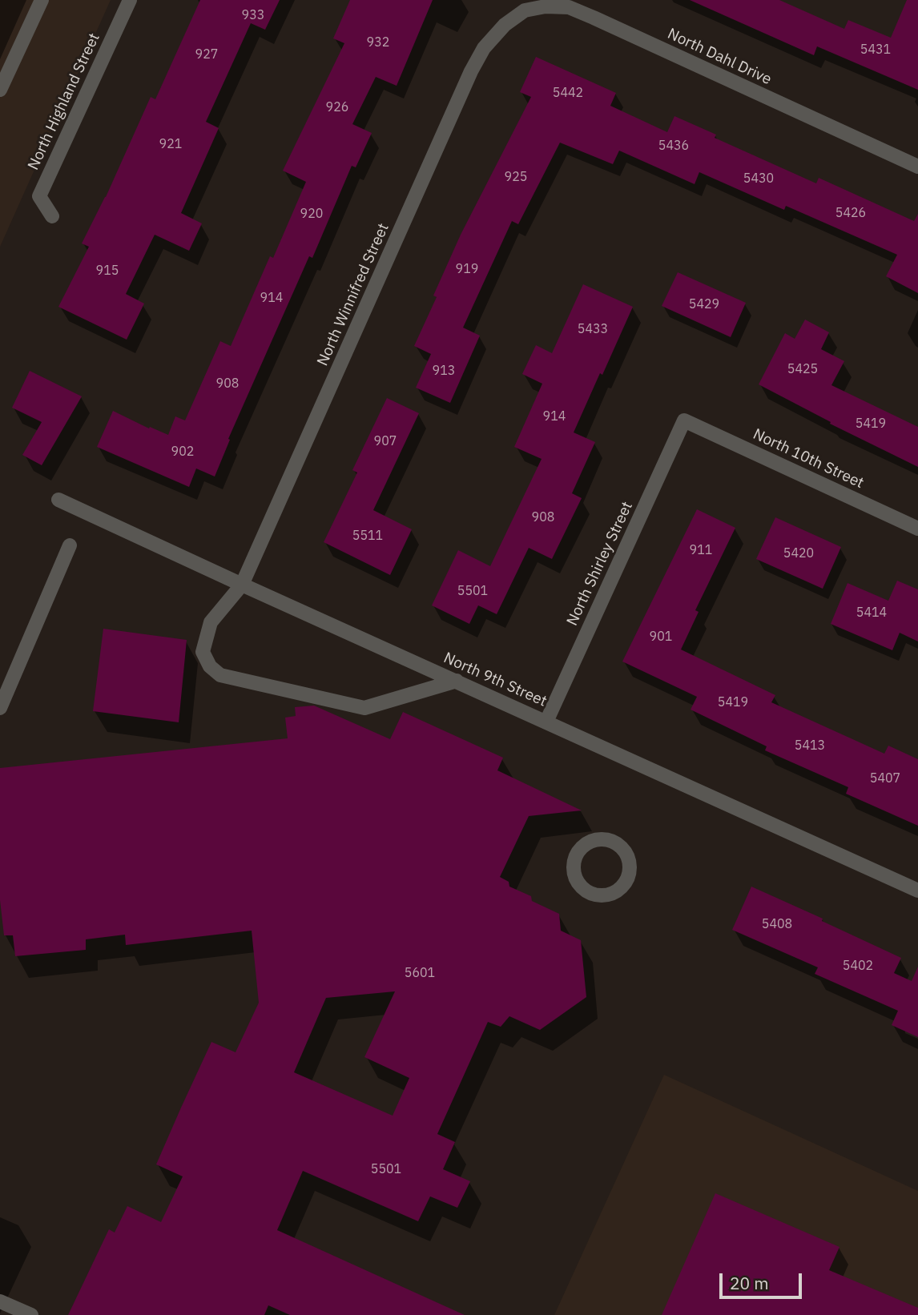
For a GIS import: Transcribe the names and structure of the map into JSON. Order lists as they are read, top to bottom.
{
  "streets": {
    "street": [
      "North Dahl Drive",
      "North Highland Street",
      "North Winnifred Street",
      "North 10th Street",
      "North Shirley Street",
      "North 9th Street"
    ]
  },
  "crossings": [
    ["North Dahl Drive", "North Winnifred Street"],
    ["North Winnifred Street", "North 9th Street"],
    ["North 10th Street", "North Shirley Street"],
    ["North Shirley Street", "North 9th Street"]
  ],
  "house_numbers": [
    "933",
    "932",
    "5431",
    "927",
    "5442",
    "926",
    "921",
    "5436",
    "925",
    "5430",
    "5426",
    "920",
    "919",
    "915",
    "914",
    "5429",
    "5433",
    "5425",
    "913",
    "908",
    "914",
    "5419",
    "907",
    "902",
    "908",
    "5511",
    "911",
    "5420",
    "5501",
    "5414",
    "901",
    "5419",
    "5413",
    "5407",
    "5408",
    "5402",
    "5601",
    "5501"
  ],
  "scale_bar": "20 m"
}
